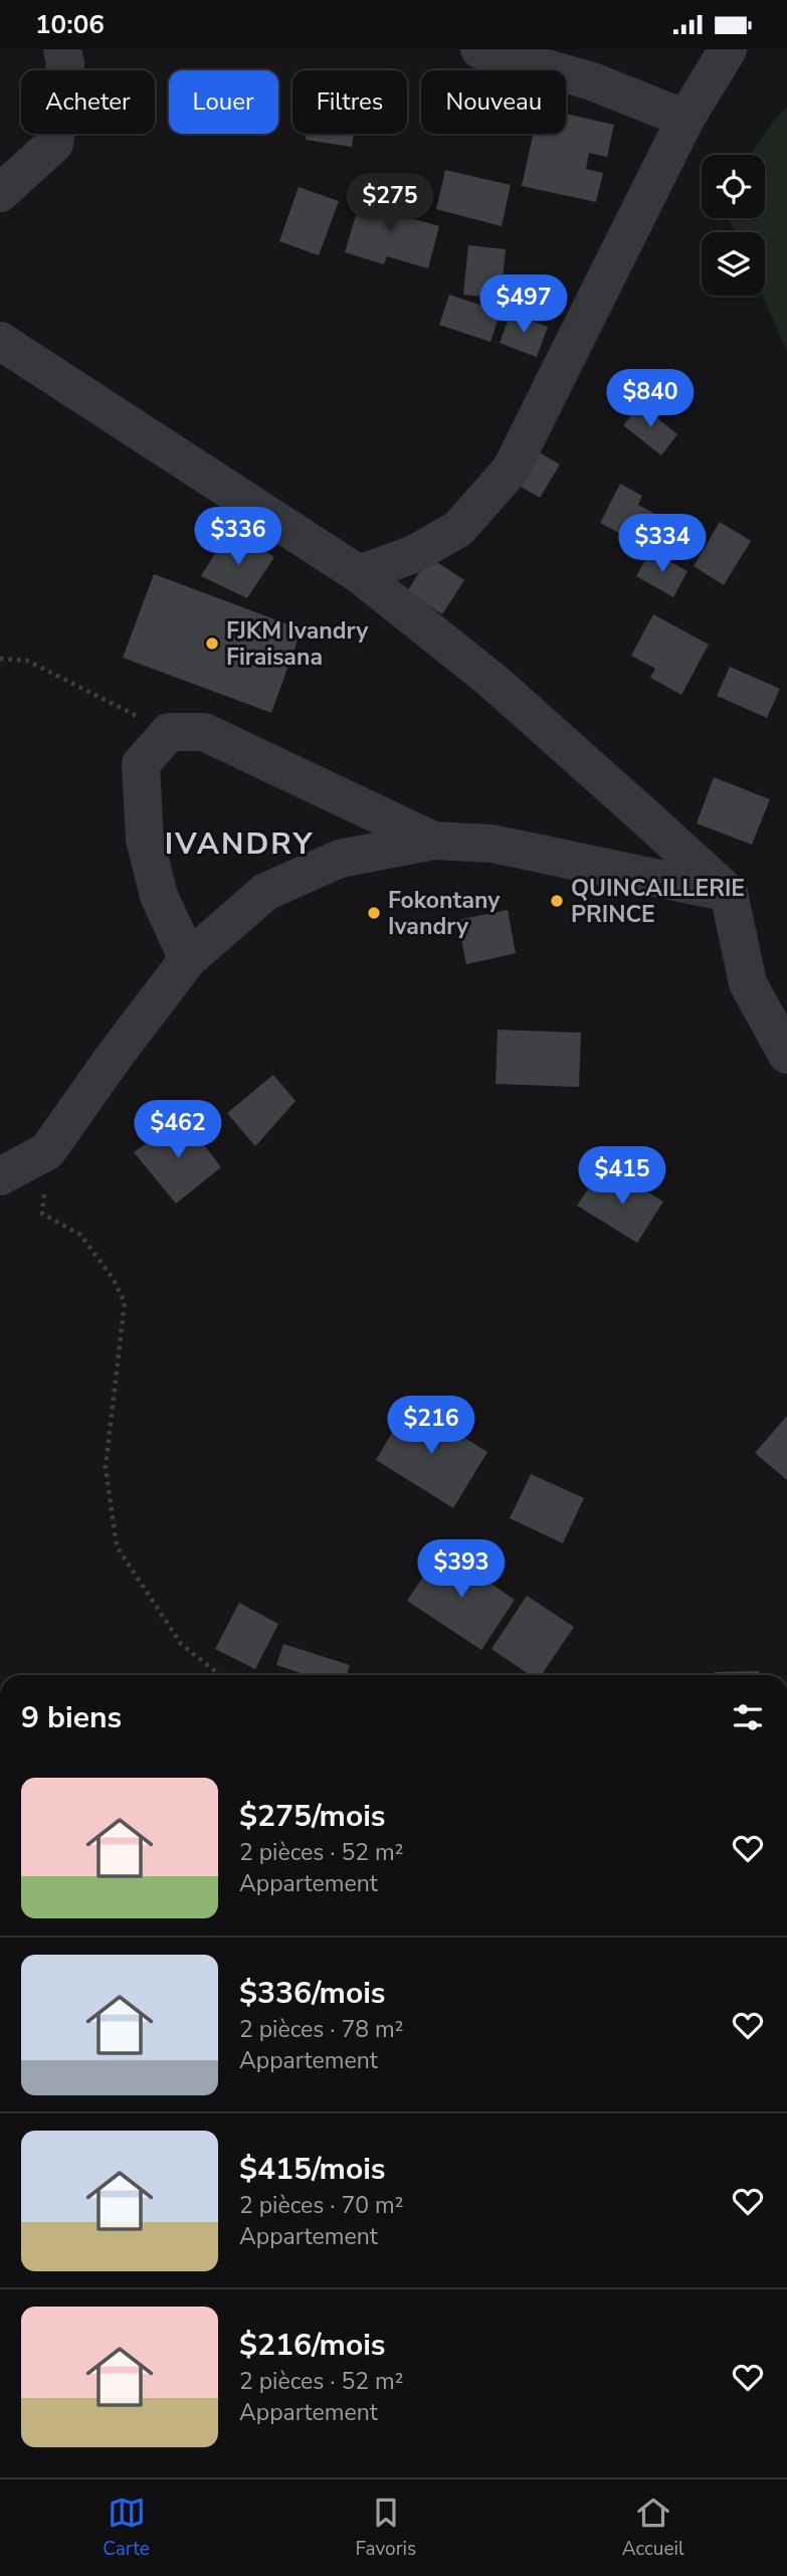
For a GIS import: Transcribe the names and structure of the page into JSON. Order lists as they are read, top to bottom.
{
  "districts": ["IVANDRY"],
  "places": ["FJKM Ivandry Firaisana", "QUINCAILLERIE PRINCE", "Fokontany Ivandry"],
  "page": {
    "status": "10:06",
    "chip": [
      "Acheter",
      "Louer",
      "Filtres",
      "Nouveau"
    ],
    "price": [
      "$275",
      "$497",
      "$840",
      "$336",
      "$334",
      "$462",
      "$415",
      "$216",
      "$393"
    ],
    "heading": "9 biens",
    "list": [
      {
        "name": "$275/mois",
        "note": "2 pièces · 52 m² · Appartement"
      },
      {
        "name": "$336/mois",
        "note": "2 pièces · 78 m² · Appartement"
      },
      {
        "name": "$415/mois",
        "note": "2 pièces · 70 m² · Appartement"
      },
      {
        "name": "$216/mois",
        "note": "2 pièces · 52 m² · Appartement"
      }
    ],
    "tabs": ["Carte", "Favoris", "Accueil"]
  }
}
